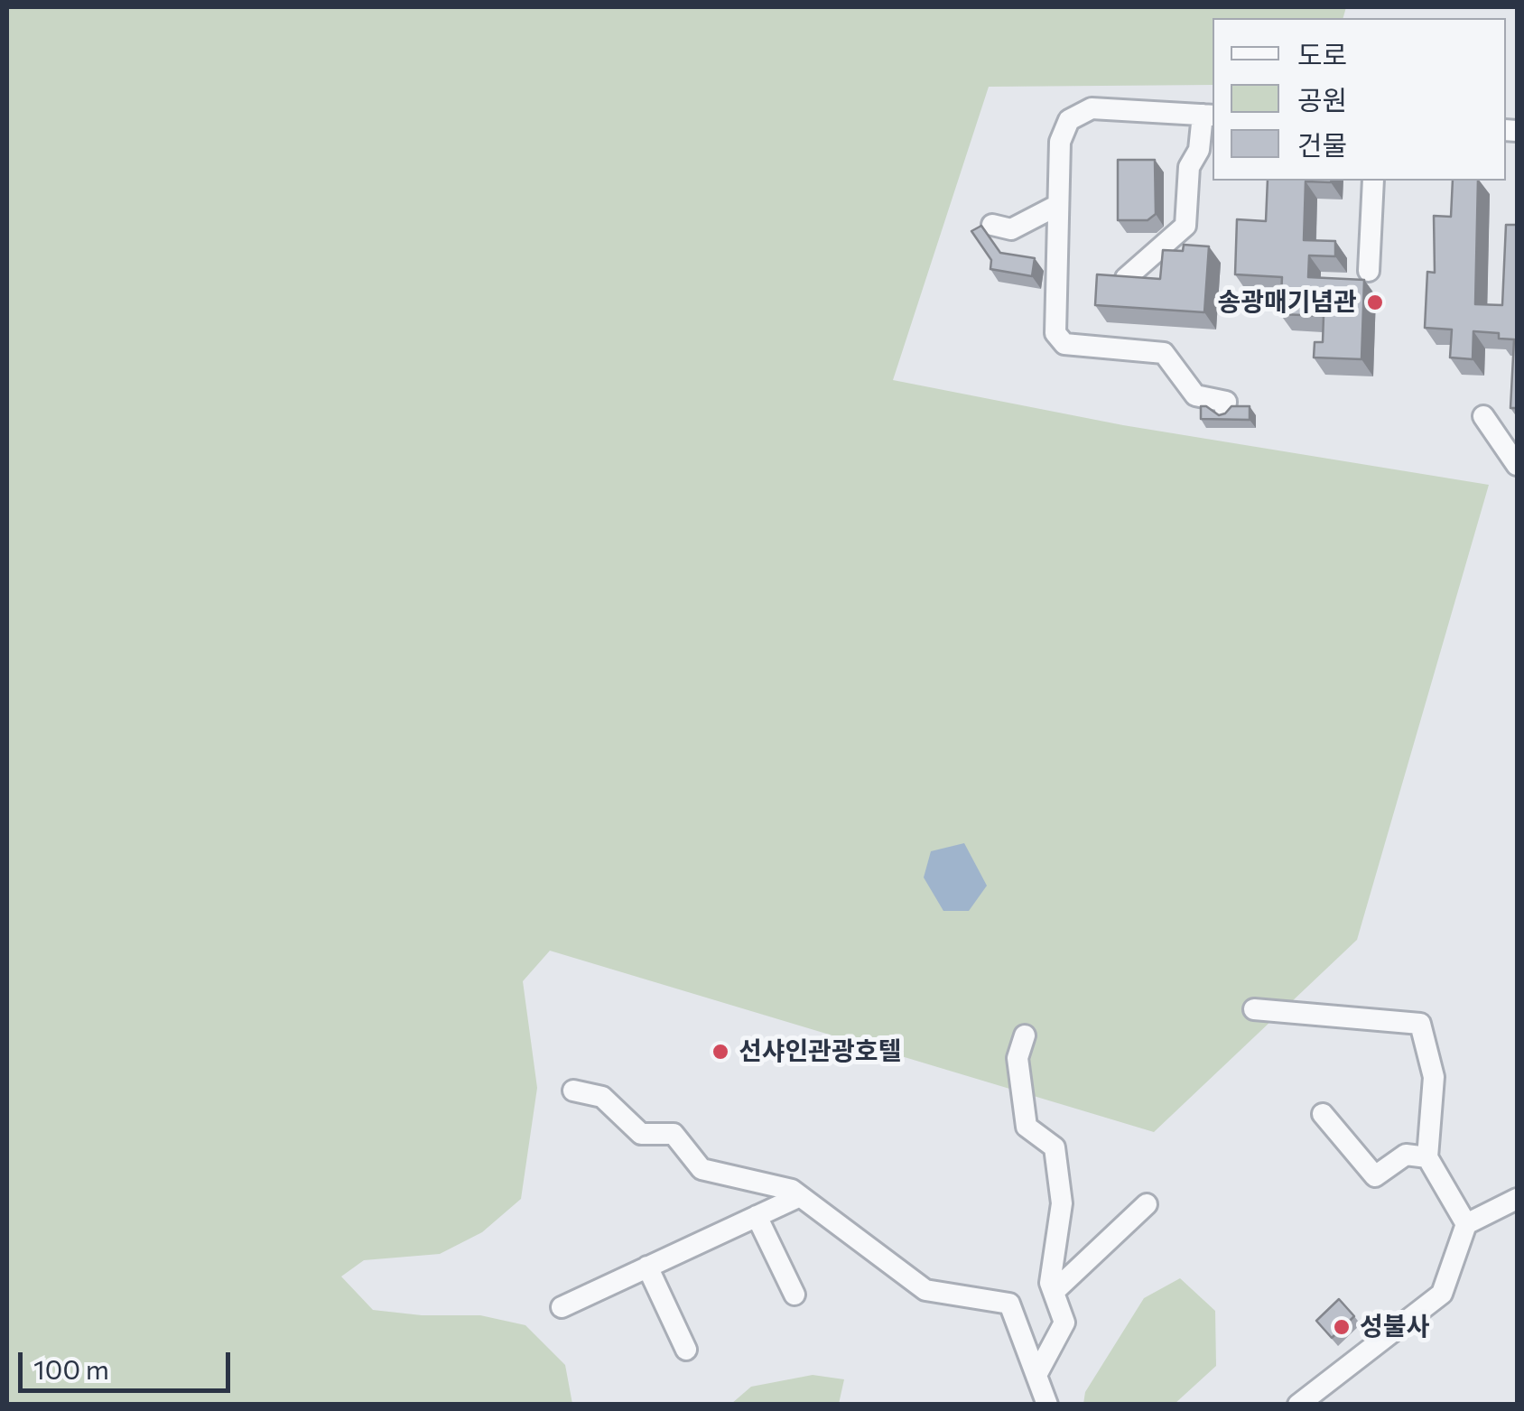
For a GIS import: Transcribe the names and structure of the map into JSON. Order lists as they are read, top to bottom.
{
  "places": ["송광매기념관", "선샤인관광호텔", "성불사"],
  "legend": ["도로", "공원", "건물"],
  "scale_bar": "100 m"
}
